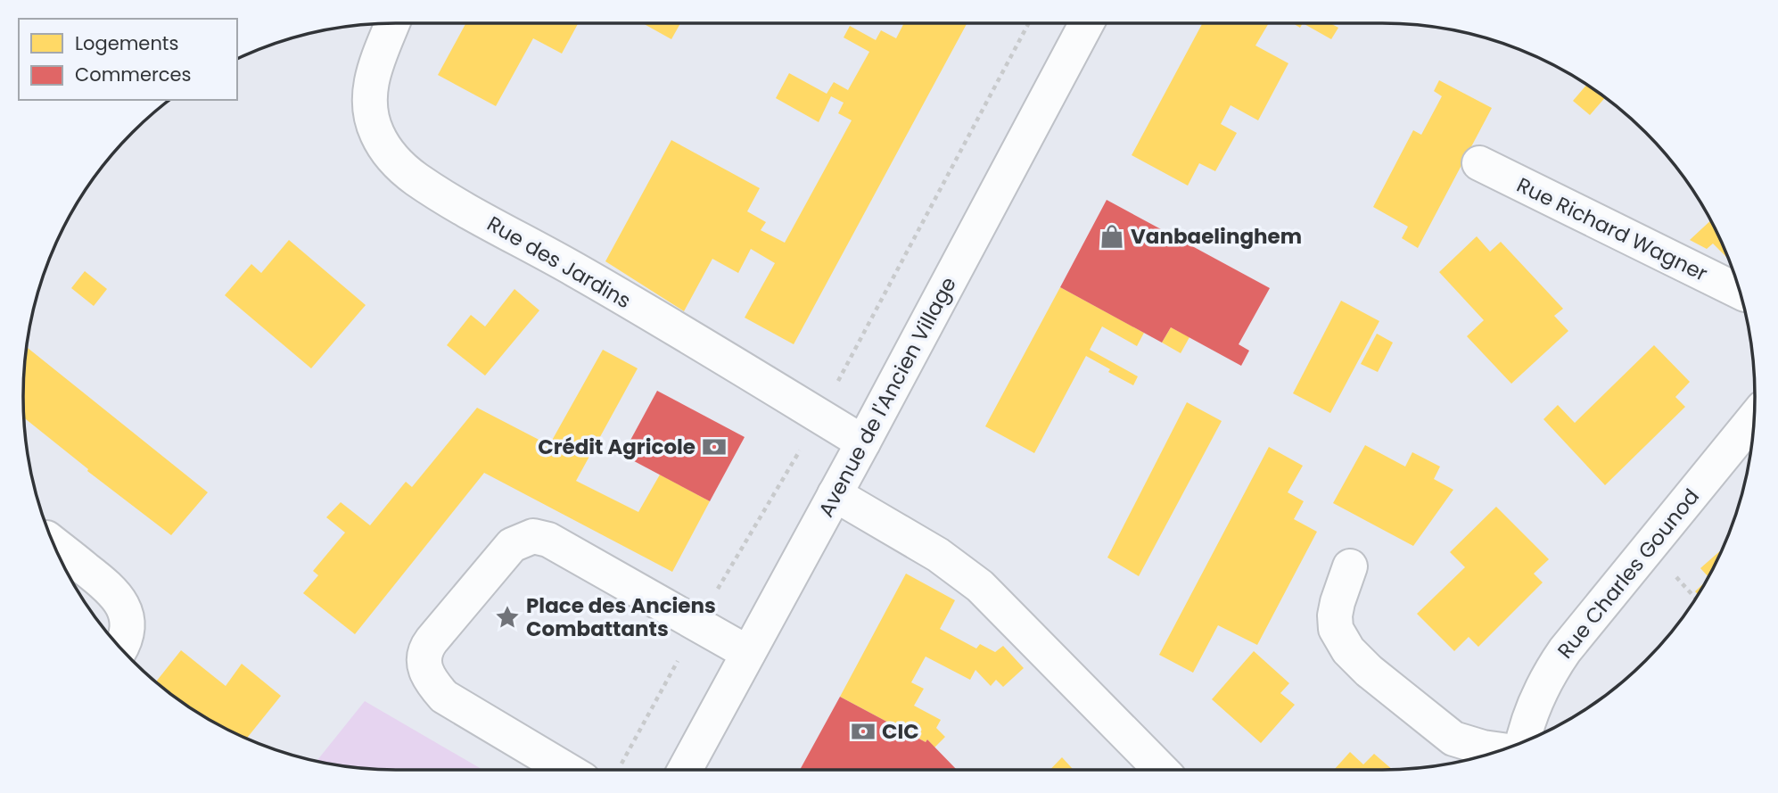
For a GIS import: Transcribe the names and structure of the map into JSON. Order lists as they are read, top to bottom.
{
  "streets": {
    "street": [
      "Rue Richard Wagner",
      "Rue des Jardins",
      "Avenue de l'Ancien Village",
      "Rue Charles Gounod"
    ]
  },
  "crossings": [
    ["Rue des Jardins", "Avenue de l'Ancien Village"]
  ],
  "places": {
    "shop": ["Vanbaelinghem"],
    "bank": ["Crédit Agricole", "CIC"],
    "place": ["Place des Anciens Combattants"]
  },
  "legend": ["Logements", "Commerces"]
}
